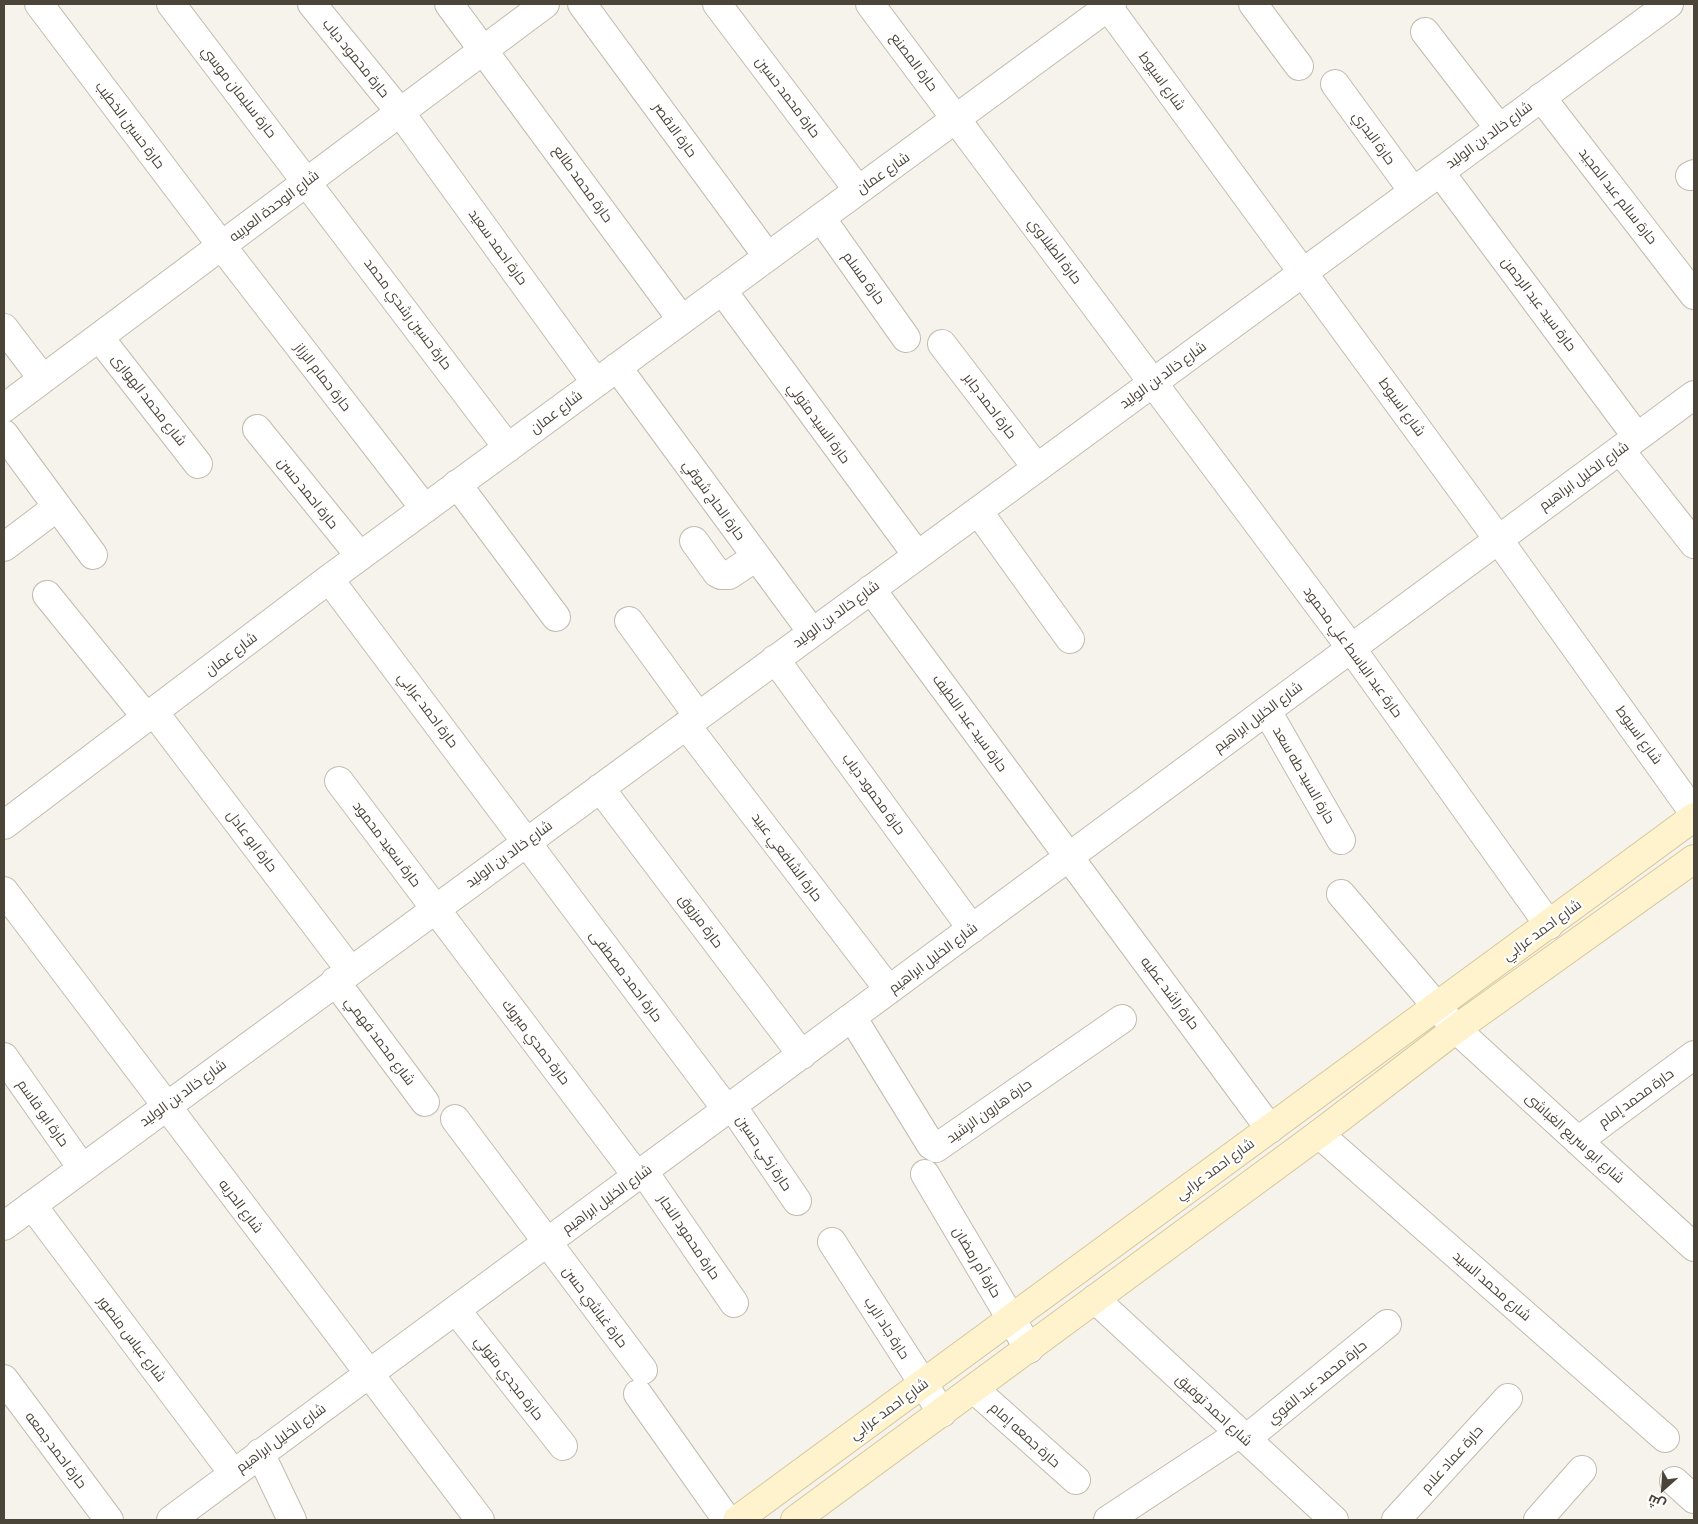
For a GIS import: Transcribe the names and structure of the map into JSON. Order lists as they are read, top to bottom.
{
  "streets": {
    "street": [
      "حارة محمود دياب",
      "حارة المصنع",
      "شارع اسيوط",
      "حارة سليمان موسي",
      "حارة محمد حسين",
      "حارة حسين الخطيب",
      "حارة الاقصر",
      "شارع خالد بن الوليد",
      "حارة البدري",
      "شارع عمان",
      "حارة محمد طالع",
      "حارة سالم عبد المجيد",
      "شارع الوحدة العربيه",
      "حارة احمد سعيد",
      "حارة الطبلاوي",
      "حارة مسلم",
      "حارة سيد عبد الرحمن",
      "حارة حسين رشدي محمد",
      "حارة حمام الرزاز",
      "شارع محمد الهوارى",
      "حارة احمد جابر",
      "حارة السيد متولي",
      "شارع الخليل ابراهيم",
      "حارة احمد حسن",
      "حارة الحاج شوقي",
      "حارة عبد الباسط علي محمود",
      "حارة احمد عرابي",
      "حارة سيد عبد اللطيف",
      "حارة السيد طه سعد",
      "حارة ابو عادل",
      "حارة سعيد محمود",
      "حارة الشافعي عبيد",
      "حارة مرزوق",
      "شارع احمد عرابي",
      "حارة احمد مصطفى",
      "حارة راشد عطيه",
      "شارع محمد فهمي",
      "حارة حمدي مبروك",
      "حارة محمد إمام",
      "حارة هارون الرشيد",
      "حارة ابو قاسم",
      "شارع ابو سريع الغباشى",
      "حارة زكي حسين",
      "شارع الحريه",
      "حارة محمود النجار",
      "حارة أم رمضان",
      "شارع محمد السيد",
      "حارة غباشي حسن",
      "حارة جاد الرب",
      "شارع عباس منصور",
      "حارة مجدي متولي",
      "حارة محمد عبد القوي",
      "شارع احمد توفيق",
      "حارة جمعه إمام",
      "حارة احمد جمعه",
      "حارة عماد علام"
    ]
  },
  "crossings": [
    ["حارة محمود دياب", "شارع خالد بن الوليد"],
    ["حارة محمود دياب", "شارع الوحدة العربيه"],
    ["حارة محمود دياب", "حارة احمد سعيد"],
    ["حارة محمود دياب", "شارع الخليل ابراهيم"],
    ["حارة المصنع", "شارع عمان"],
    ["حارة المصنع", "حارة الطبلاوي"],
    ["شارع اسيوط", "شارع خالد بن الوليد"],
    ["شارع اسيوط", "شارع عمان"],
    ["شارع اسيوط", "شارع الخليل ابراهيم"],
    ["حارة سليمان موسي", "شارع الوحدة العربيه"],
    ["حارة سليمان موسي", "حارة حسين رشدي محمد"],
    ["حارة محمد حسين", "شارع عمان"],
    ["حارة حسين الخطيب", "شارع الوحدة العربيه"],
    ["حارة حسين الخطيب", "حارة حمام الرزاز"],
    ["حارة الاقصر", "شارع عمان"],
    ["شارع خالد بن الوليد", "حارة البدري"],
    ["شارع خالد بن الوليد", "حارة سالم عبد المجيد"],
    ["شارع خالد بن الوليد", "حارة الطبلاوي"],
    ["شارع خالد بن الوليد", "حارة سيد عبد الرحمن"],
    ["شارع خالد بن الوليد", "حارة احمد جابر"],
    ["شارع خالد بن الوليد", "حارة السيد متولي"],
    ["شارع خالد بن الوليد", "حارة الحاج شوقي"],
    ["شارع خالد بن الوليد", "حارة عبد الباسط علي محمود"],
    ["شارع خالد بن الوليد", "حارة احمد عرابي"],
    ["شارع خالد بن الوليد", "حارة سيد عبد اللطيف"],
    ["شارع خالد بن الوليد", "حارة ابو عادل"],
    ["شارع خالد بن الوليد", "حارة سعيد محمود"],
    ["شارع خالد بن الوليد", "حارة الشافعي عبيد"],
    ["شارع خالد بن الوليد", "حارة مرزوق"],
    ["شارع خالد بن الوليد", "حارة احمد مصطفى"],
    ["شارع خالد بن الوليد", "شارع محمد فهمي"],
    ["شارع خالد بن الوليد", "حارة حمدي مبروك"],
    ["شارع خالد بن الوليد", "حارة ابو قاسم"],
    ["شارع خالد بن الوليد", "شارع الحريه"],
    ["شارع خالد بن الوليد", "شارع عباس منصور"],
    ["شارع عمان", "حارة محمد طالع"],
    ["شارع عمان", "حارة احمد سعيد"],
    ["شارع عمان", "حارة الطبلاوي"],
    ["شارع عمان", "حارة مسلم"],
    ["شارع عمان", "حارة حسين رشدي محمد"],
    ["شارع عمان", "حارة حمام الرزاز"],
    ["شارع عمان", "حارة السيد متولي"],
    ["شارع عمان", "حارة احمد حسن"],
    ["شارع عمان", "حارة الحاج شوقي"],
    ["شارع عمان", "حارة احمد عرابي"],
    ["شارع عمان", "حارة ابو عادل"],
    ["حارة محمد طالع", "شارع الوحدة العربيه"],
    ["شارع الوحدة العربيه", "حارة احمد سعيد"],
    ["شارع الوحدة العربيه", "حارة حسين رشدي محمد"],
    ["شارع الوحدة العربيه", "حارة حمام الرزاز"],
    ["شارع الوحدة العربيه", "شارع محمد الهوارى"],
    ["حارة احمد سعيد", "حارة الحاج شوقي"],
    ["حارة الطبلاوي", "حارة عبد الباسط علي محمود"],
    ["حارة سيد عبد الرحمن", "شارع الخليل ابراهيم"],
    ["شارع الخليل ابراهيم", "حارة عبد الباسط علي محمود"],
    ["شارع الخليل ابراهيم", "حارة سيد عبد اللطيف"],
    ["شارع الخليل ابراهيم", "حارة السيد طه سعد"],
    ["شارع الخليل ابراهيم", "حارة الشافعي عبيد"],
    ["شارع الخليل ابراهيم", "حارة مرزوق"],
    ["شارع الخليل ابراهيم", "حارة احمد مصطفى"],
    ["شارع الخليل ابراهيم", "حارة راشد عطيه"],
    ["شارع الخليل ابراهيم", "حارة حمدي مبروك"],
    ["شارع الخليل ابراهيم", "حارة هارون الرشيد"],
    ["شارع الخليل ابراهيم", "حارة زكي حسين"],
    ["شارع الخليل ابراهيم", "شارع الحريه"],
    ["شارع الخليل ابراهيم", "حارة محمود النجار"],
    ["شارع الخليل ابراهيم", "حارة غباشي حسن"],
    ["شارع الخليل ابراهيم", "شارع عباس منصور"],
    ["شارع الخليل ابراهيم", "حارة مجدي متولي"],
    ["حارة عبد الباسط علي محمود", "شارع احمد عرابي"],
    ["حارة احمد عرابي", "حارة احمد مصطفى"],
    ["حارة سيد عبد اللطيف", "حارة راشد عطيه"],
    ["حارة ابو عادل", "شارع محمد فهمي"],
    ["حارة سعيد محمود", "حارة حمدي مبروك"],
    ["شارع احمد عرابي", "حارة راشد عطيه"],
    ["شارع احمد عرابي", "شارع ابو سريع الغباشى"],
    ["شارع احمد عرابي", "حارة أم رمضان"],
    ["شارع احمد عرابي", "حارة جاد الرب"],
    ["حارة احمد مصطفى", "حارة زكي حسين"],
    ["حارة حمدي مبروك", "حارة محمود النجار"],
    ["حارة محمد إمام", "شارع ابو سريع الغباشى"],
    ["حارة محمد عبد القوي", "شارع احمد توفيق"]
  ],
  "north": "bottom left"
}
